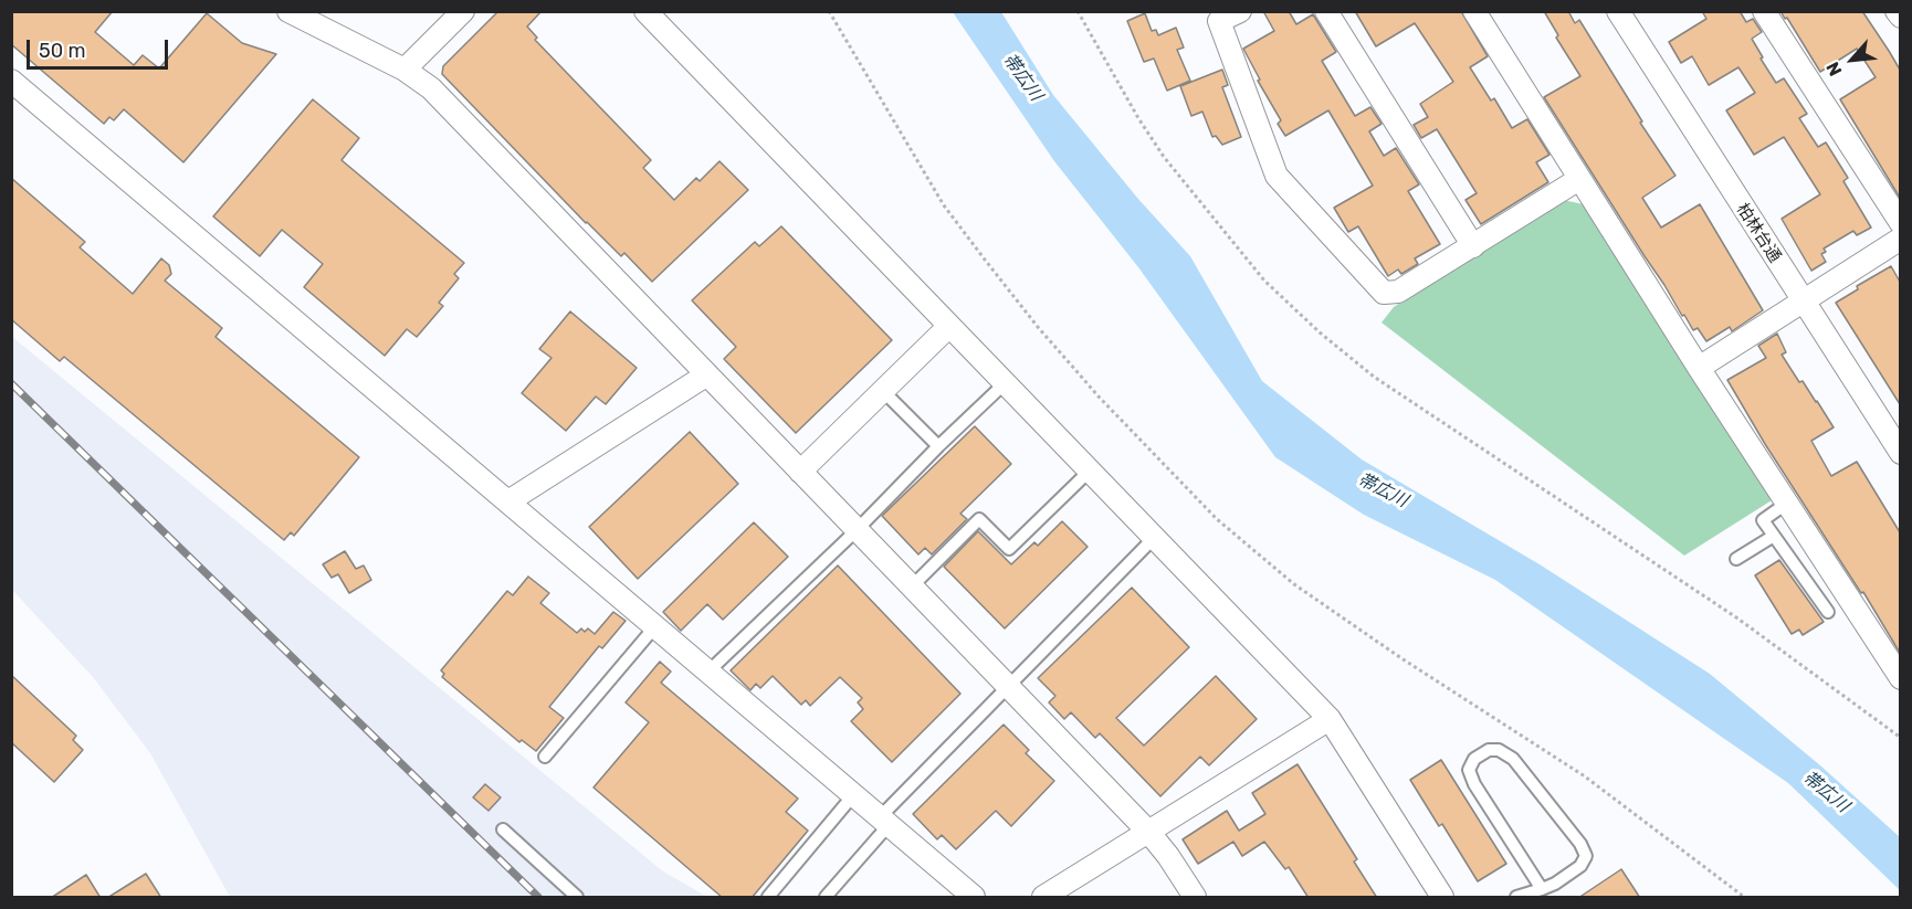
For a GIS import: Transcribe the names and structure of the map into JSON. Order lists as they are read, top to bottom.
{
  "streets": {
    "street": ["柏林台通"]
  },
  "water": ["帯広川"],
  "scale_bar": "50 m",
  "north": "bottom left"
}
